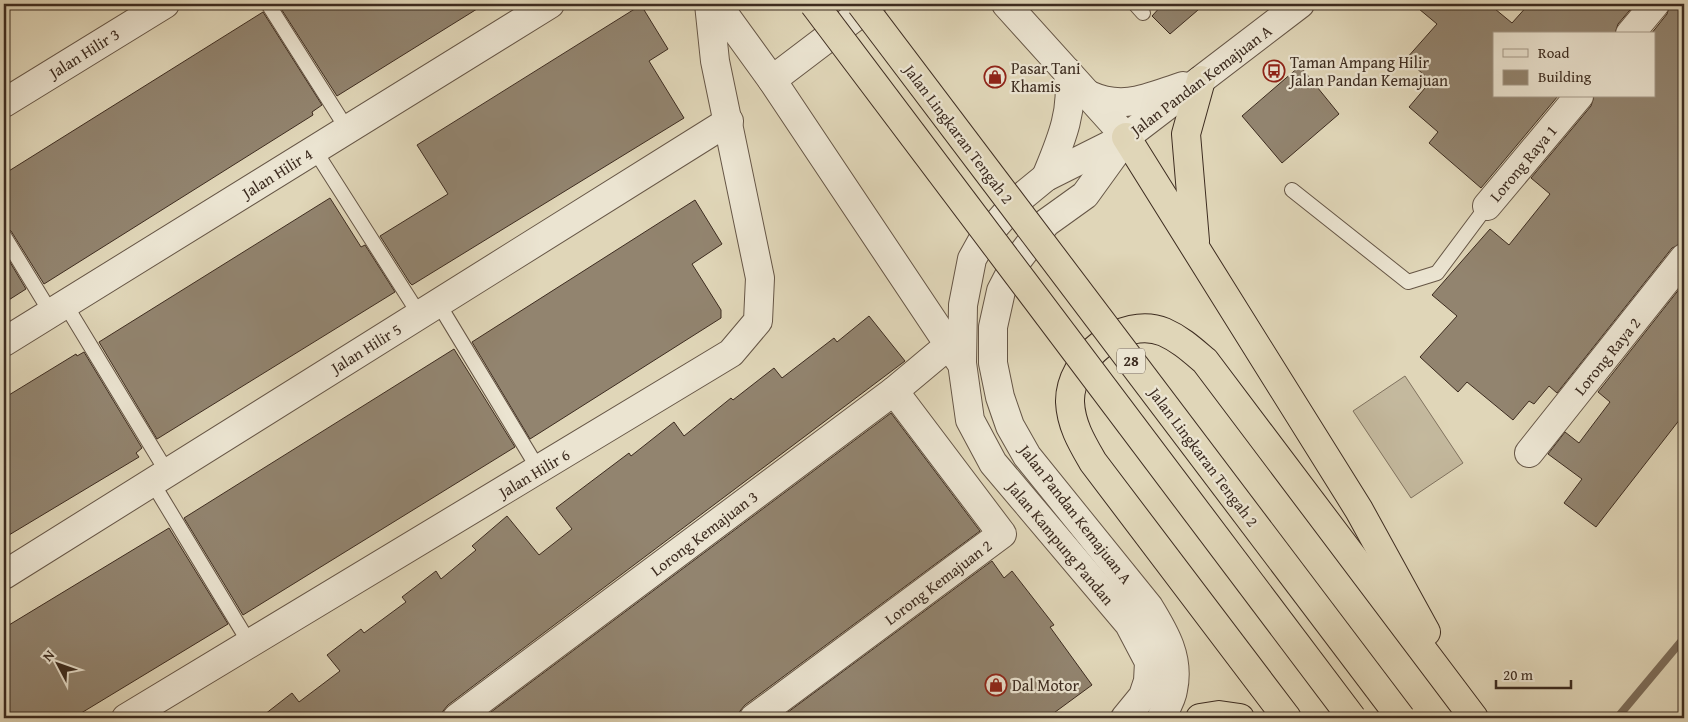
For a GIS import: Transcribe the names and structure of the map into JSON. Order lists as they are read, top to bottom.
{
  "streets": {
    "highway": ["Jalan Lingkaran Tengah 2", "28"],
    "street": [
      "Jalan Hilir 3",
      "Jalan Pandan Kemajuan A",
      "Lorong Raya 1",
      "Jalan Hilir 4",
      "Jalan Hilir 5",
      "Lorong Raya 2",
      "Jalan Hilir 6",
      "Lorong Kemajuan 3",
      "Jalan Kampung Pandan",
      "Lorong Kemajuan 2"
    ]
  },
  "crossings": [
    ["Jalan Pandan Kemajuan A", "Lorong Kemajuan 3"],
    ["Jalan Pandan Kemajuan A", "Jalan Kampung Pandan"],
    ["Jalan Hilir 5", "Jalan Hilir 6"],
    ["Lorong Kemajuan 3", "Jalan Kampung Pandan"],
    ["Lorong Kemajuan 3", "Lorong Kemajuan 2"]
  ],
  "places": {
    "bus stop": ["Taman Ampang Hilir Jalan Pandan Kemajuan"],
    "shop": ["Pasar Tani Khamis", "Dal Motor"]
  },
  "legend": ["Road", "Building"],
  "scale_bar": "20 m",
  "north": "top left"
}
